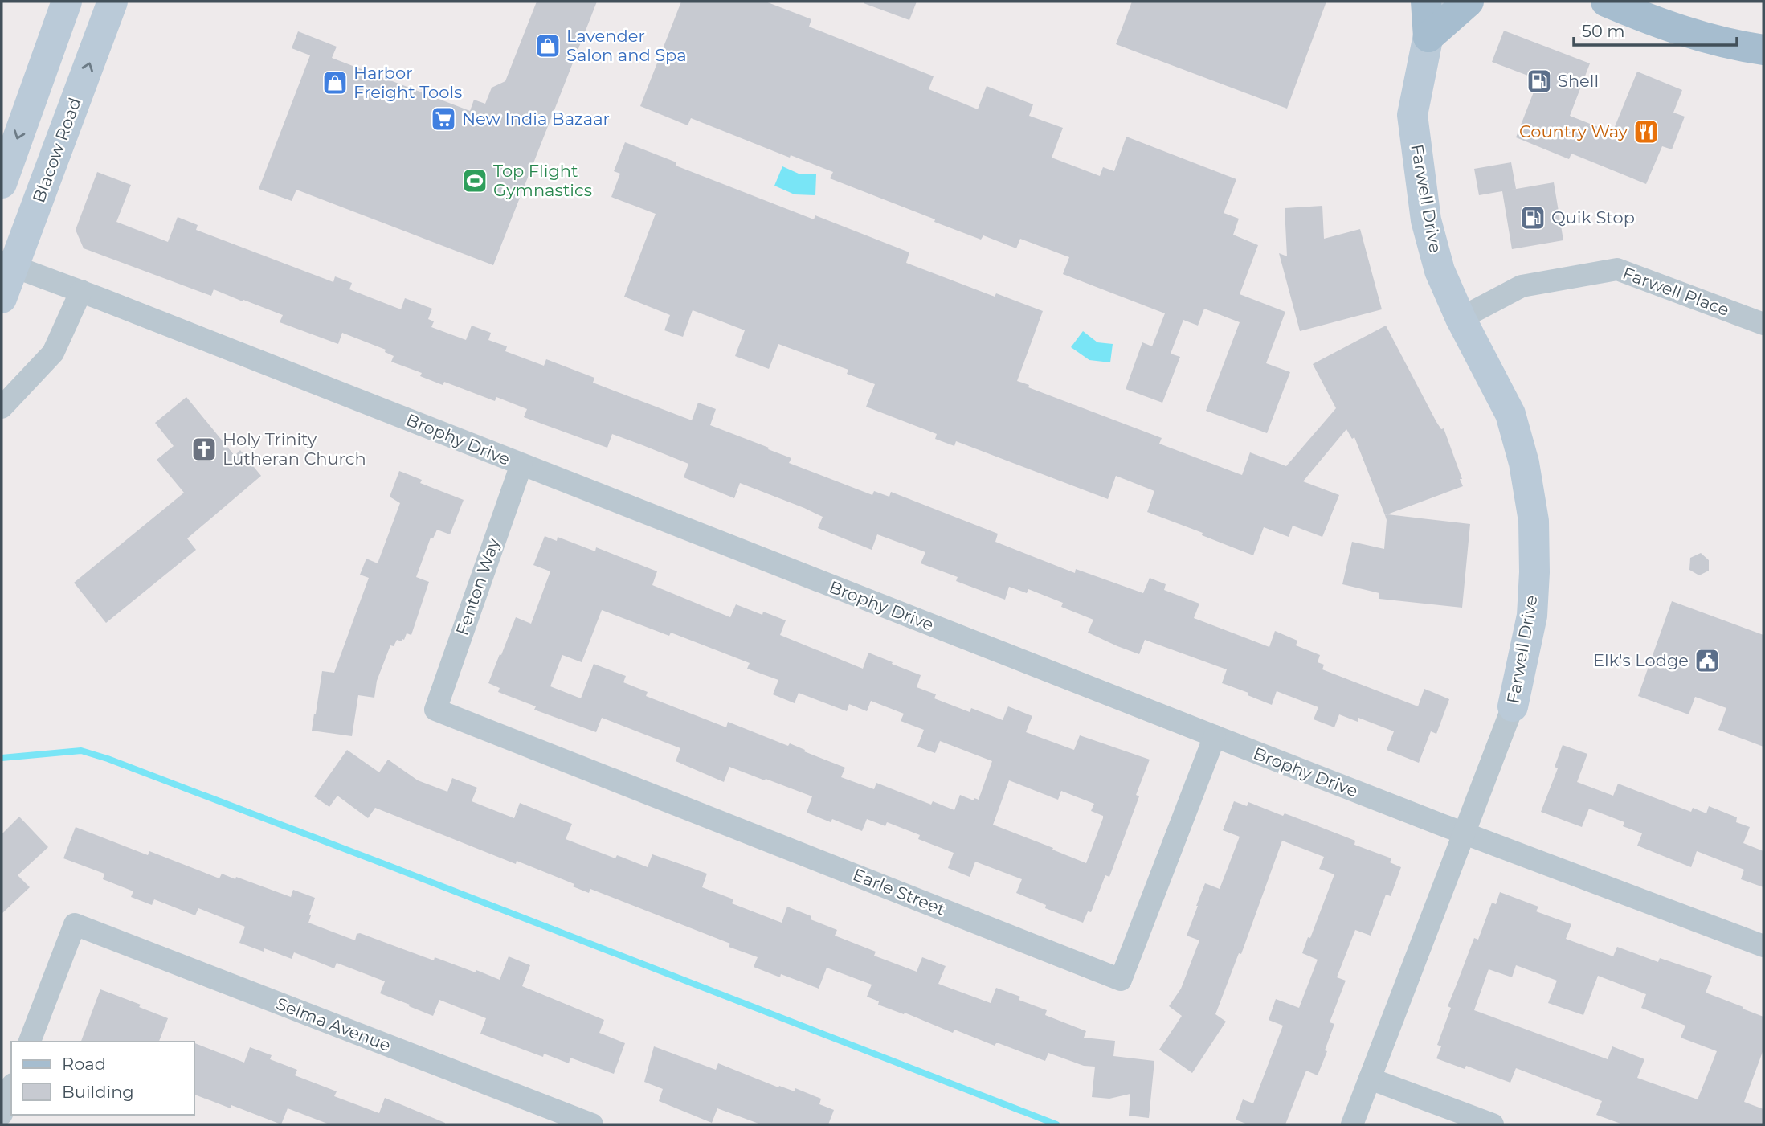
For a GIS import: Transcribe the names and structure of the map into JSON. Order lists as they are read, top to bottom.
{
  "streets": {
    "street": [
      "Blacow Road",
      "Farwell Drive",
      "Farwell Place",
      "Brophy Drive",
      "Fenton Way",
      "Earle Street",
      "Selma Avenue"
    ]
  },
  "crossings": [
    ["Blacow Road", "Brophy Drive"],
    ["Farwell Drive", "Farwell Place"],
    ["Farwell Drive", "Brophy Drive"],
    ["Brophy Drive", "Fenton Way"],
    ["Brophy Drive", "Earle Street"],
    ["Fenton Way", "Earle Street"]
  ],
  "places": {
    "shop": ["Lavender Salon and Spa", "Harbor Freight Tools"],
    "fuel station": ["Shell", "Quik Stop"],
    "supermarket": ["New India Bazaar"],
    "restaurant": ["Country Way"],
    "sports": ["Top Flight Gymnastics"],
    "church": ["Holy Trinity Lutheran Church"],
    "public building": ["Elk's Lodge"]
  },
  "legend": ["Road", "Building"],
  "scale_bar": "50 m"
}
